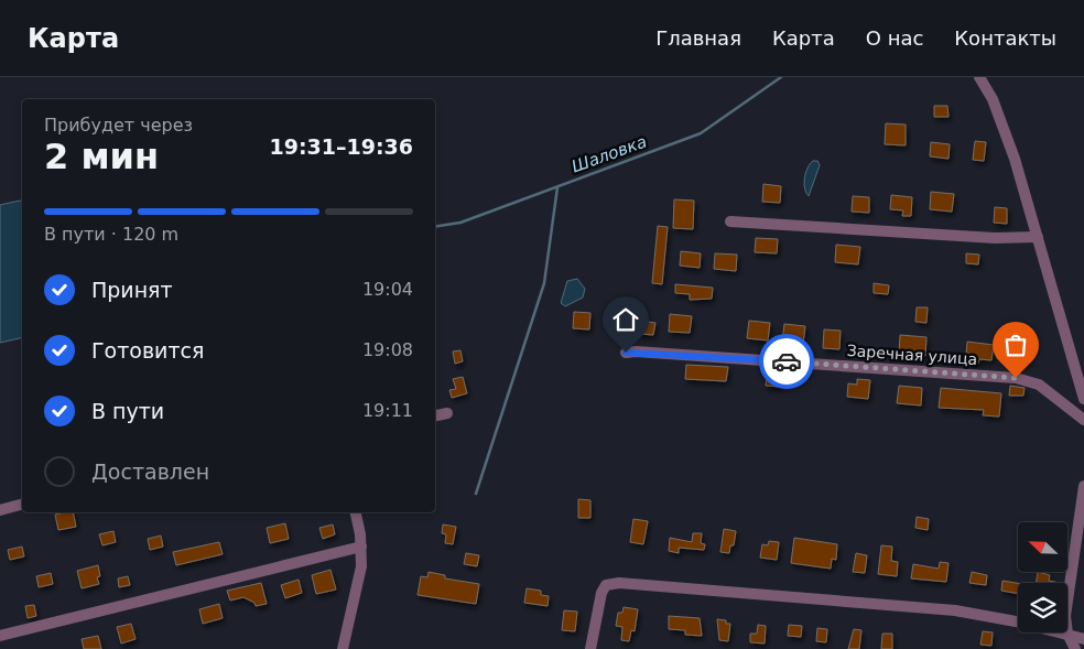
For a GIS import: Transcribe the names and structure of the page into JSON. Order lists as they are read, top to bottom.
{
  "streets": {
    "street": ["Заречная улица"]
  },
  "water": ["Шаловка"],
  "north": "top left",
  "page": {
    "header": "Карта",
    "nav": [
      "Главная",
      "Карта",
      "О нас",
      "Контакты"
    ],
    "heading": ["2 мин", "Прибудет через", "19:31–19:36"],
    "bar": "В пути · 120 m",
    "list": [
      ["Принят", "19:04"],
      ["Готовится", "19:08"],
      ["В пути", "19:11"],
      "Доставлен"
    ]
  }
}
